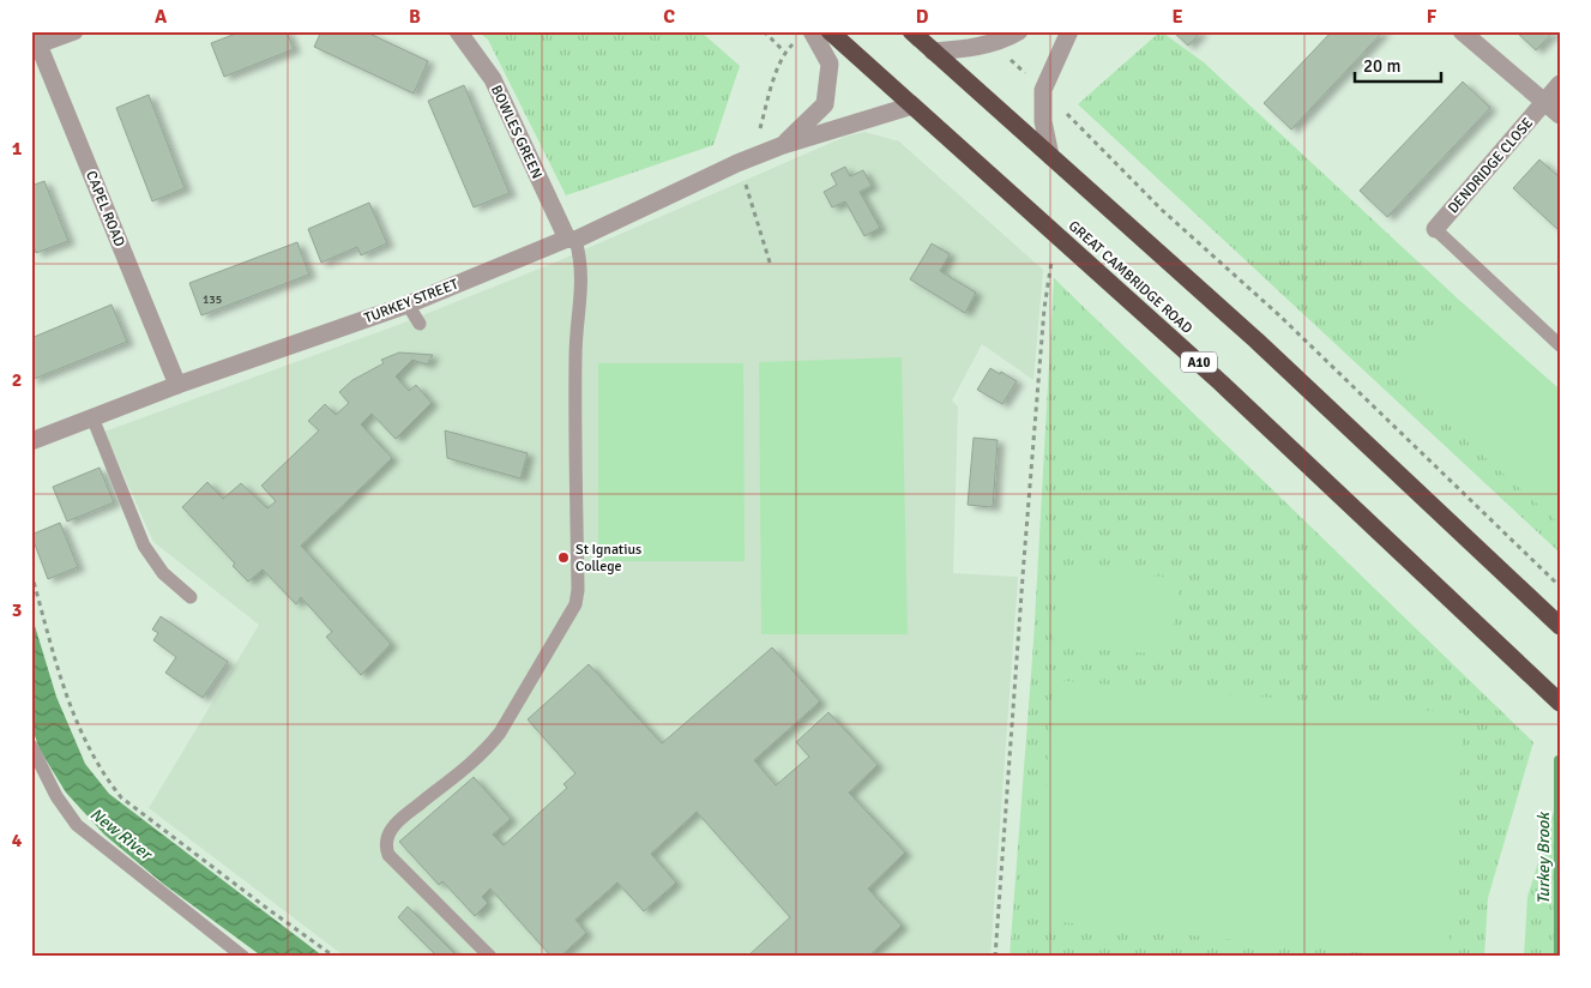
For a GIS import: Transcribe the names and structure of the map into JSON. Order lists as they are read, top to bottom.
{
  "streets": {
    "highway": ["GREAT CAMBRIDGE ROAD", "A10"],
    "street": [
      "BOWLES GREEN",
      "DENDRIDGE CLOSE",
      "CAPEL ROAD",
      "TURKEY STREET"
    ]
  },
  "crossings": [
    ["BOWLES GREEN", "TURKEY STREET"],
    ["CAPEL ROAD", "TURKEY STREET"],
    ["GREAT CAMBRIDGE ROAD", "TURKEY STREET"]
  ],
  "water": ["New River", "Turkey Brook"],
  "places": ["St Ignatius College"],
  "house_numbers": ["135"],
  "scale_bar": "20 m",
  "grid": {
    "columns": [
      "A",
      "B",
      "C",
      "D",
      "E",
      "F"
    ],
    "rows": [
      "1",
      "2",
      "3",
      "4"
    ]
  }
}
